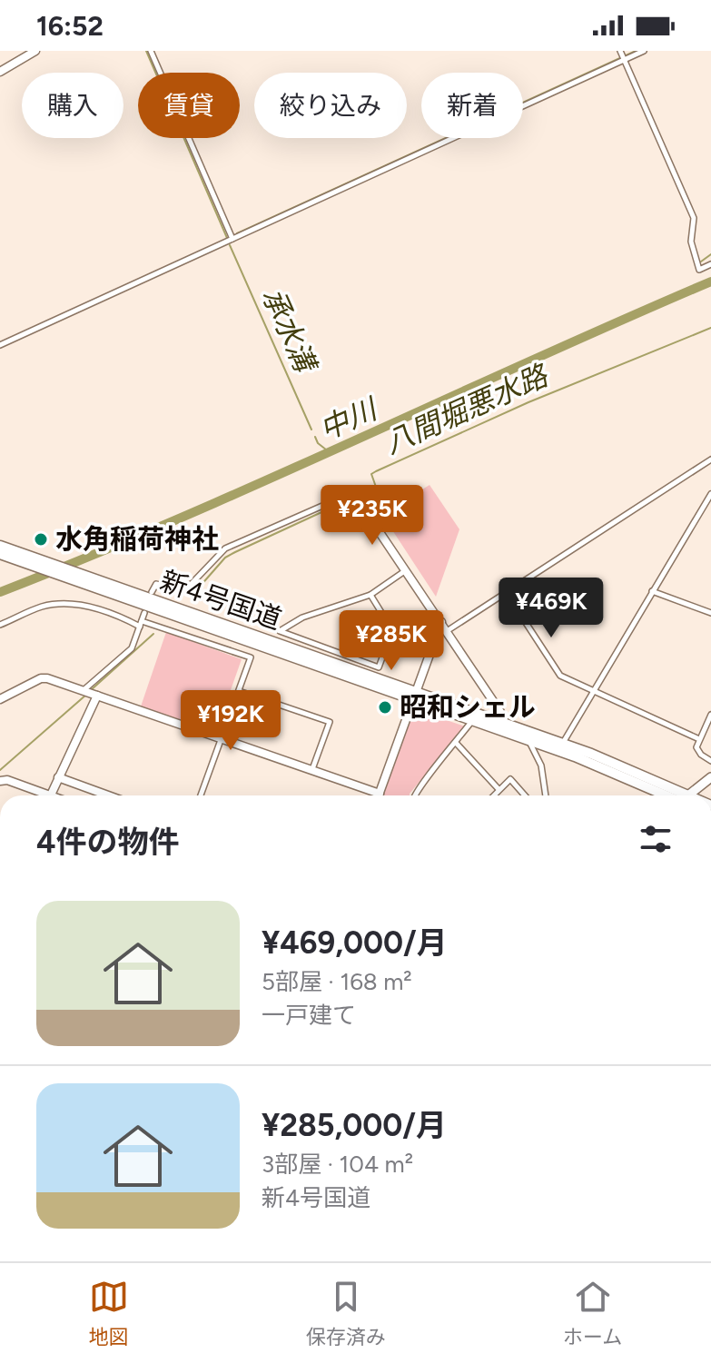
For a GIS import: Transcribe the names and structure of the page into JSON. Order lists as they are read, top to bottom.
{
  "streets": {
    "highway": ["新4号国道"]
  },
  "water": ["承水溝", "八間堀悪水路", "中川"],
  "places": ["水角稲荷神社", "昭和シェル"],
  "page": {
    "status": "16:52",
    "chip": [
      "購入",
      "賃貸",
      "絞り込み",
      "新着"
    ],
    "price": [
      "¥235K",
      "¥469K",
      "¥285K",
      "¥192K"
    ],
    "heading": "4件の物件",
    "list": [
      {
        "name": "¥469,000/月",
        "note": "5部屋 · 168 m² · 一戸建て"
      },
      {
        "name": "¥285,000/月",
        "note": "3部屋 · 104 m² · 新4号国道"
      }
    ],
    "tabs": ["地図", "保存済み", "ホーム"]
  }
}
